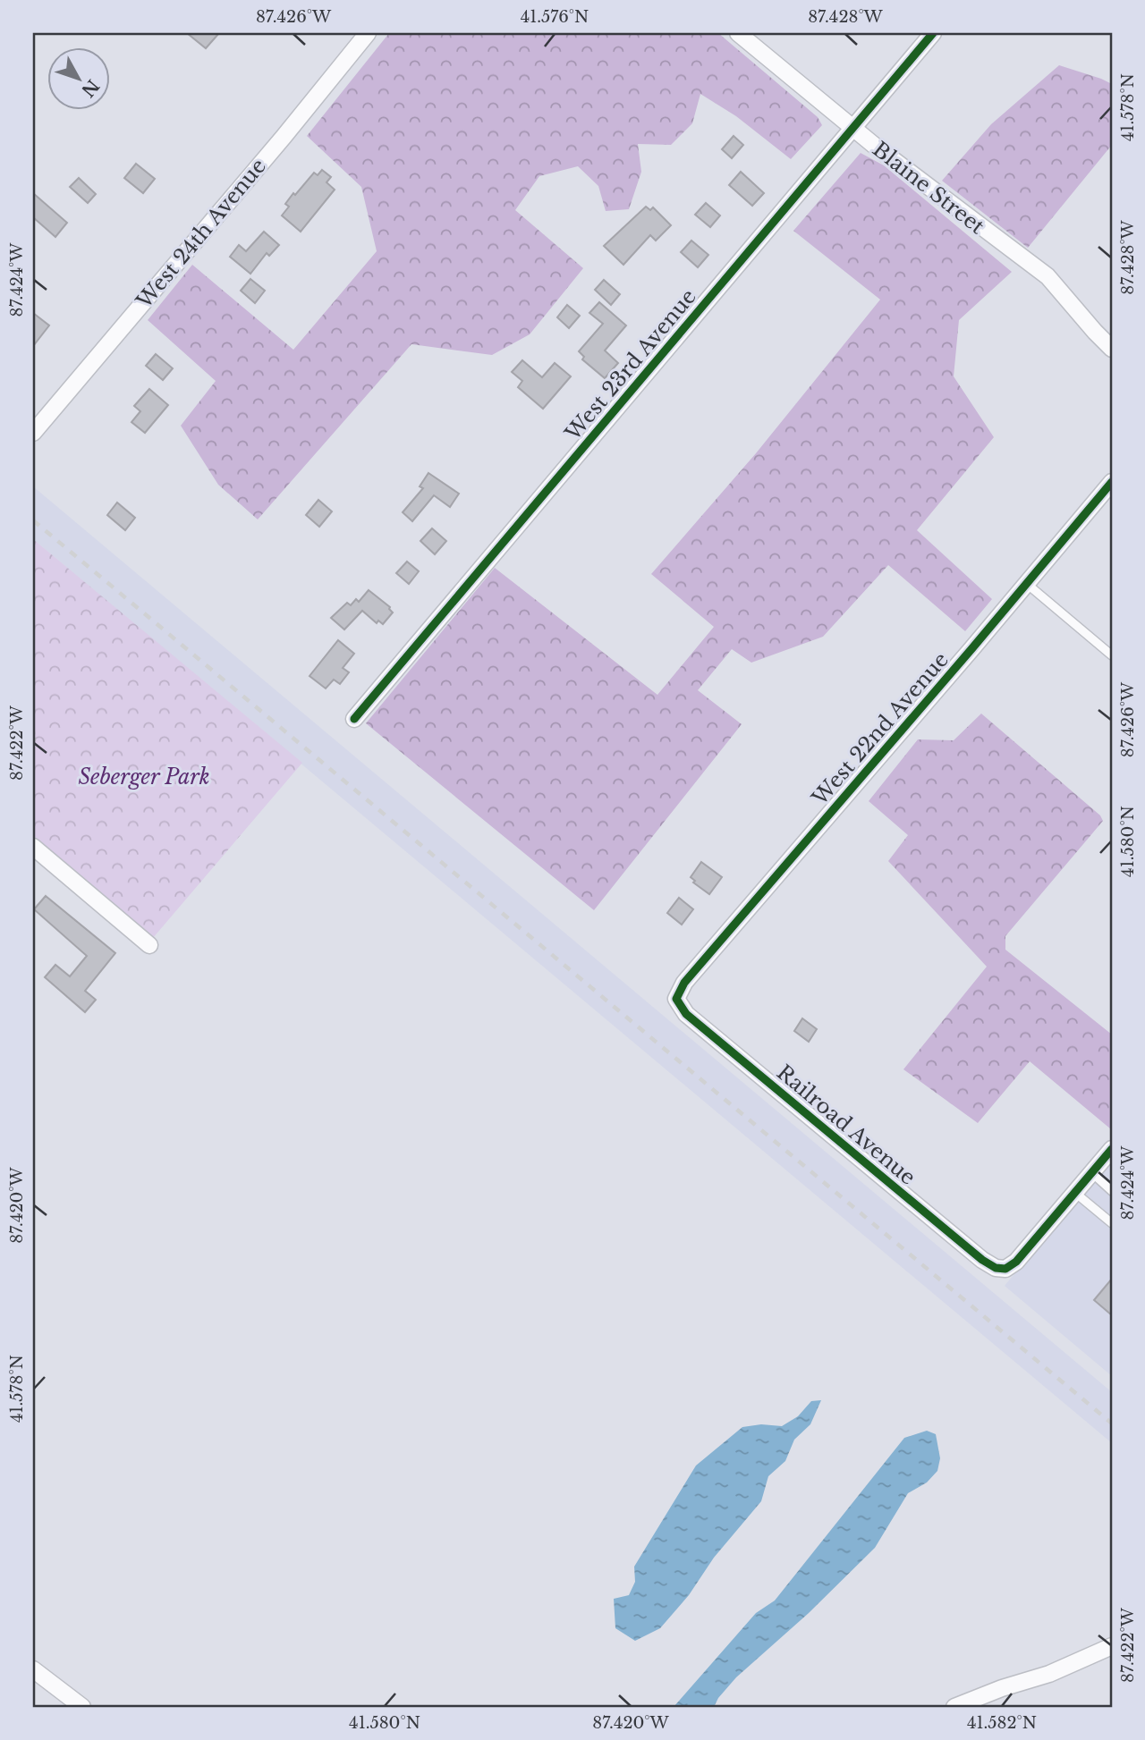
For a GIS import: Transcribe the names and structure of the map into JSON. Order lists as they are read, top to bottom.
{
  "streets": {
    "street": [
      "Blaine Street",
      "West 24th Avenue",
      "West 23rd Avenue",
      "West 22nd Avenue",
      "Railroad Avenue"
    ]
  },
  "crossings": [
    ["Blaine Street", "West 23rd Avenue"],
    ["West 22nd Avenue", "Railroad Avenue"]
  ],
  "parks": ["Seberger Park"],
  "north": "bottom right",
  "coordinates": [
    "87.426°W",
    "41.576°N",
    "87.428°W",
    "41.578°N",
    "87.424°W",
    "87.422°W",
    "41.580°N",
    "87.420°W",
    "41.582°N"
  ]
}
